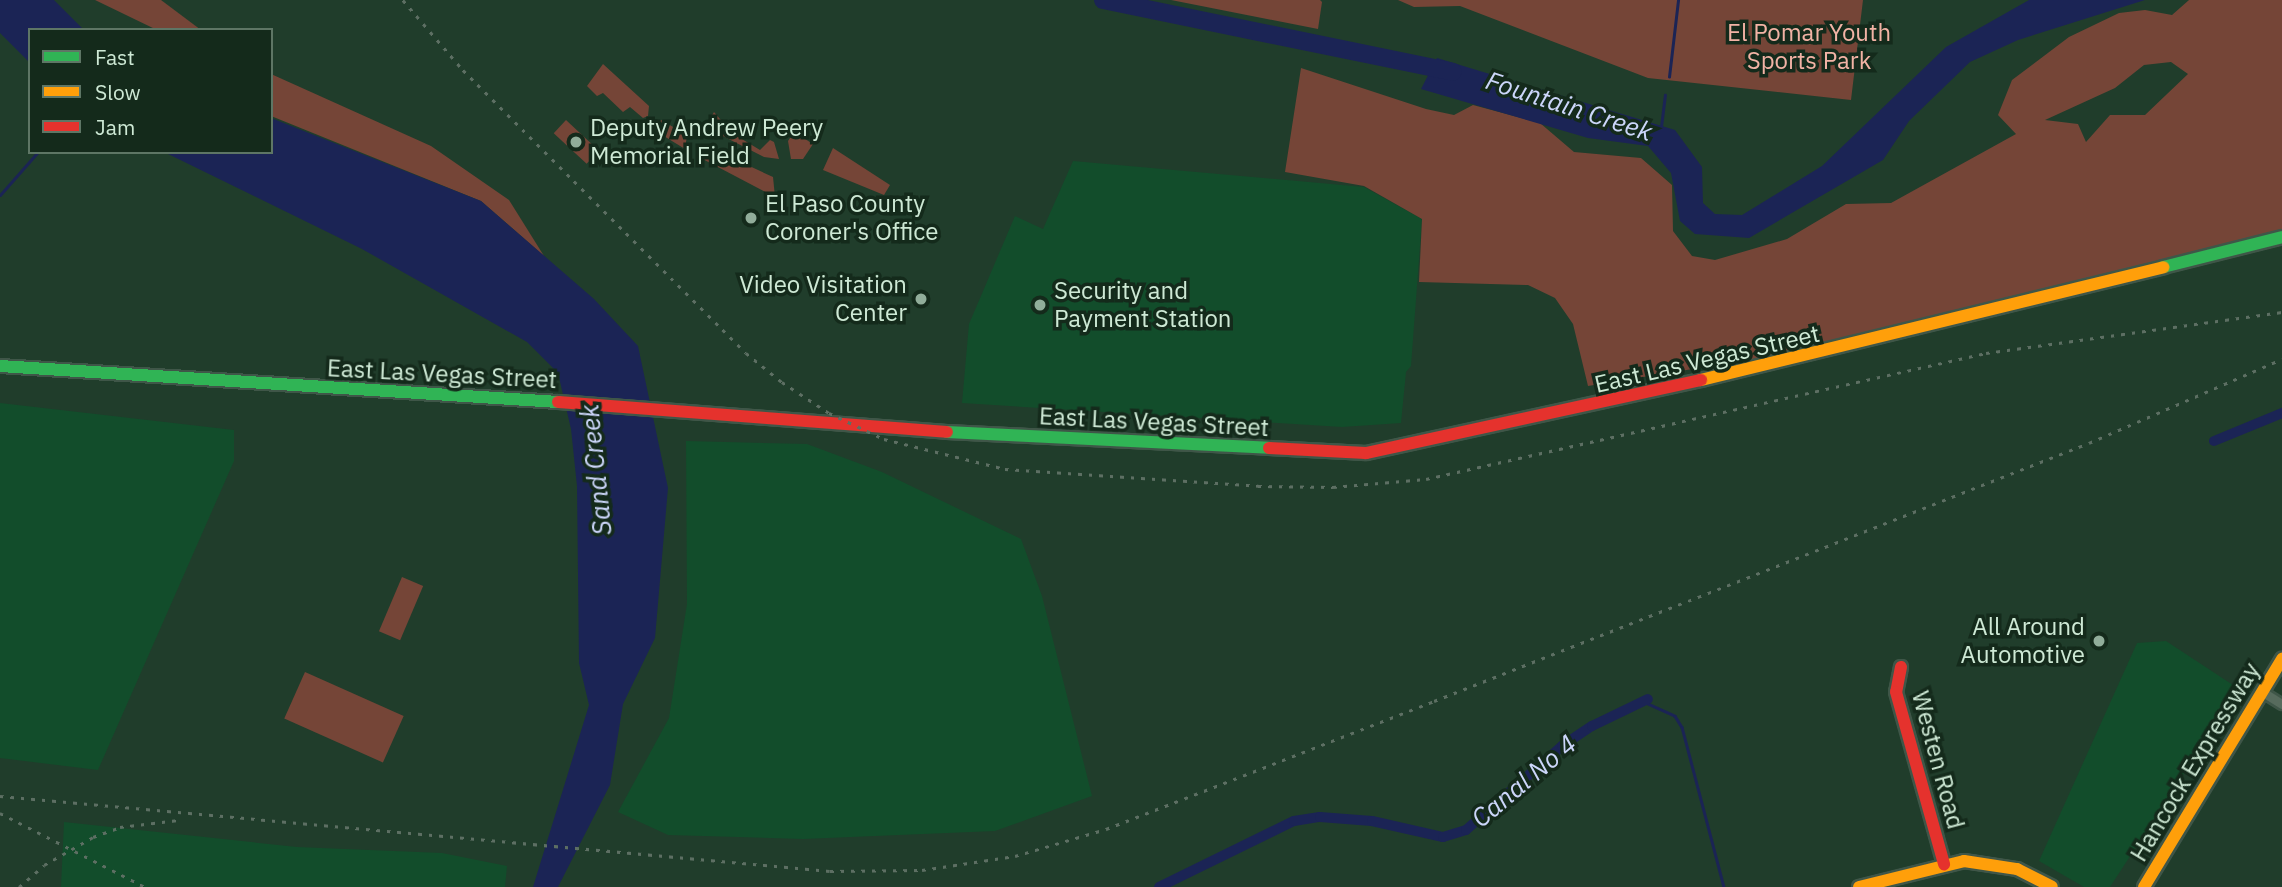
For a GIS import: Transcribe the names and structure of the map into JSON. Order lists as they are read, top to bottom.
{
  "streets": {
    "street": ["East Las Vegas Street", "Westen Road", "Hancock Expressway"]
  },
  "water": ["Fountain Creek", "Sand Creek", "Canal No 4"],
  "parks": ["El Pomar Youth Sports Park"],
  "places": [
    "Deputy Andrew Peery Memorial Field",
    "El Paso County Coroner's Office",
    "Video Visitation Center",
    "Security and Payment Station",
    "All Around Automotive"
  ],
  "legend": ["Fast", "Slow", "Jam"]
}
